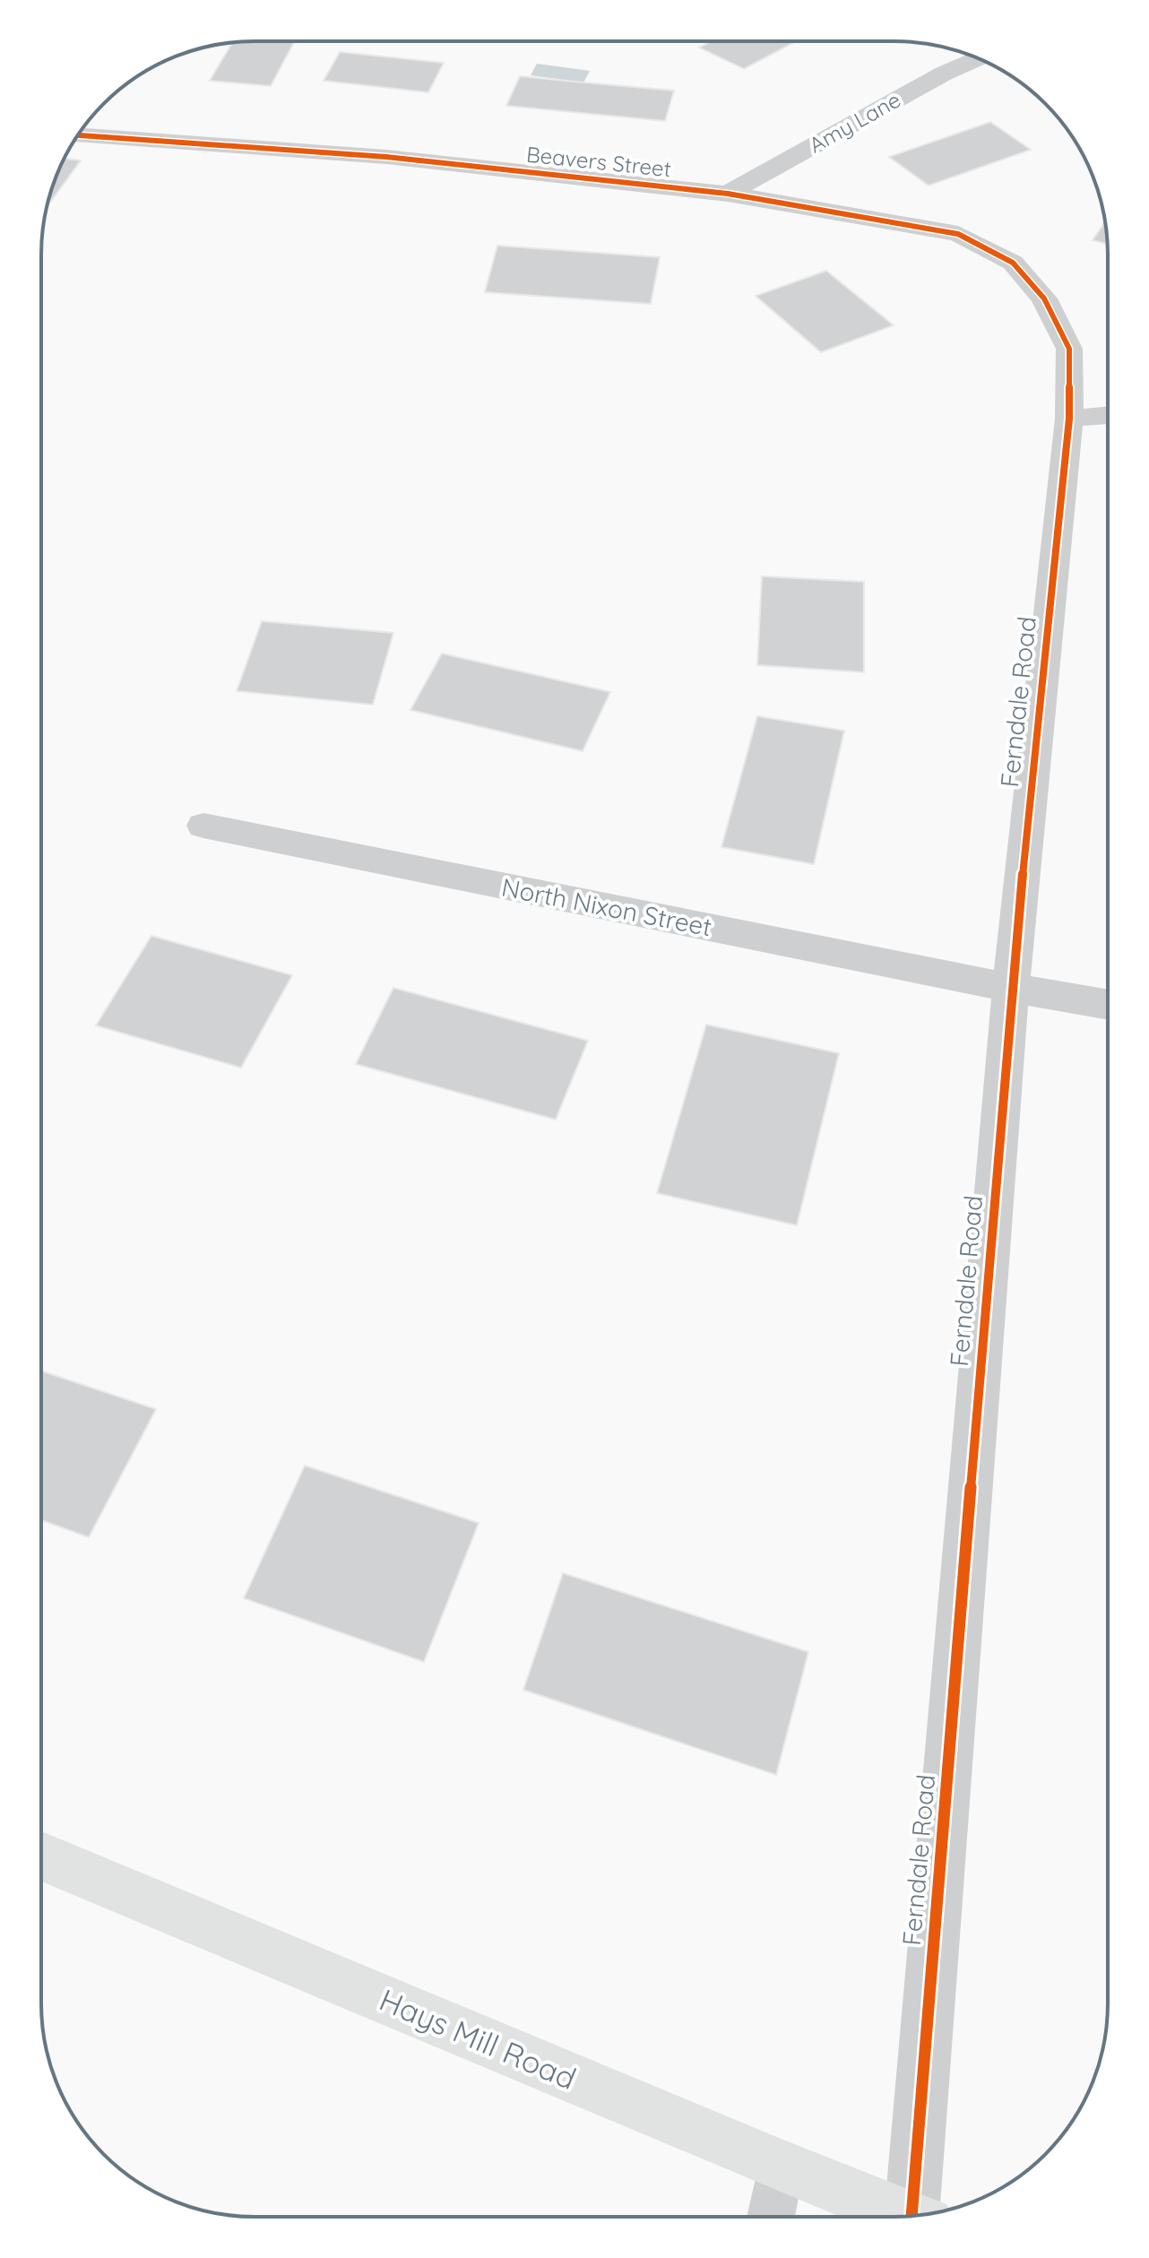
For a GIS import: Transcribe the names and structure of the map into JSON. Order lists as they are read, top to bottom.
{
  "streets": {
    "street": [
      "Amy Lane",
      "Beavers Street",
      "Ferndale Road",
      "North Nixon Street",
      "Hays Mill Road"
    ]
  },
  "crossings": [
    ["Amy Lane", "Beavers Street"],
    ["Beavers Street", "Ferndale Road"],
    ["Ferndale Road", "North Nixon Street"]
  ]
}
